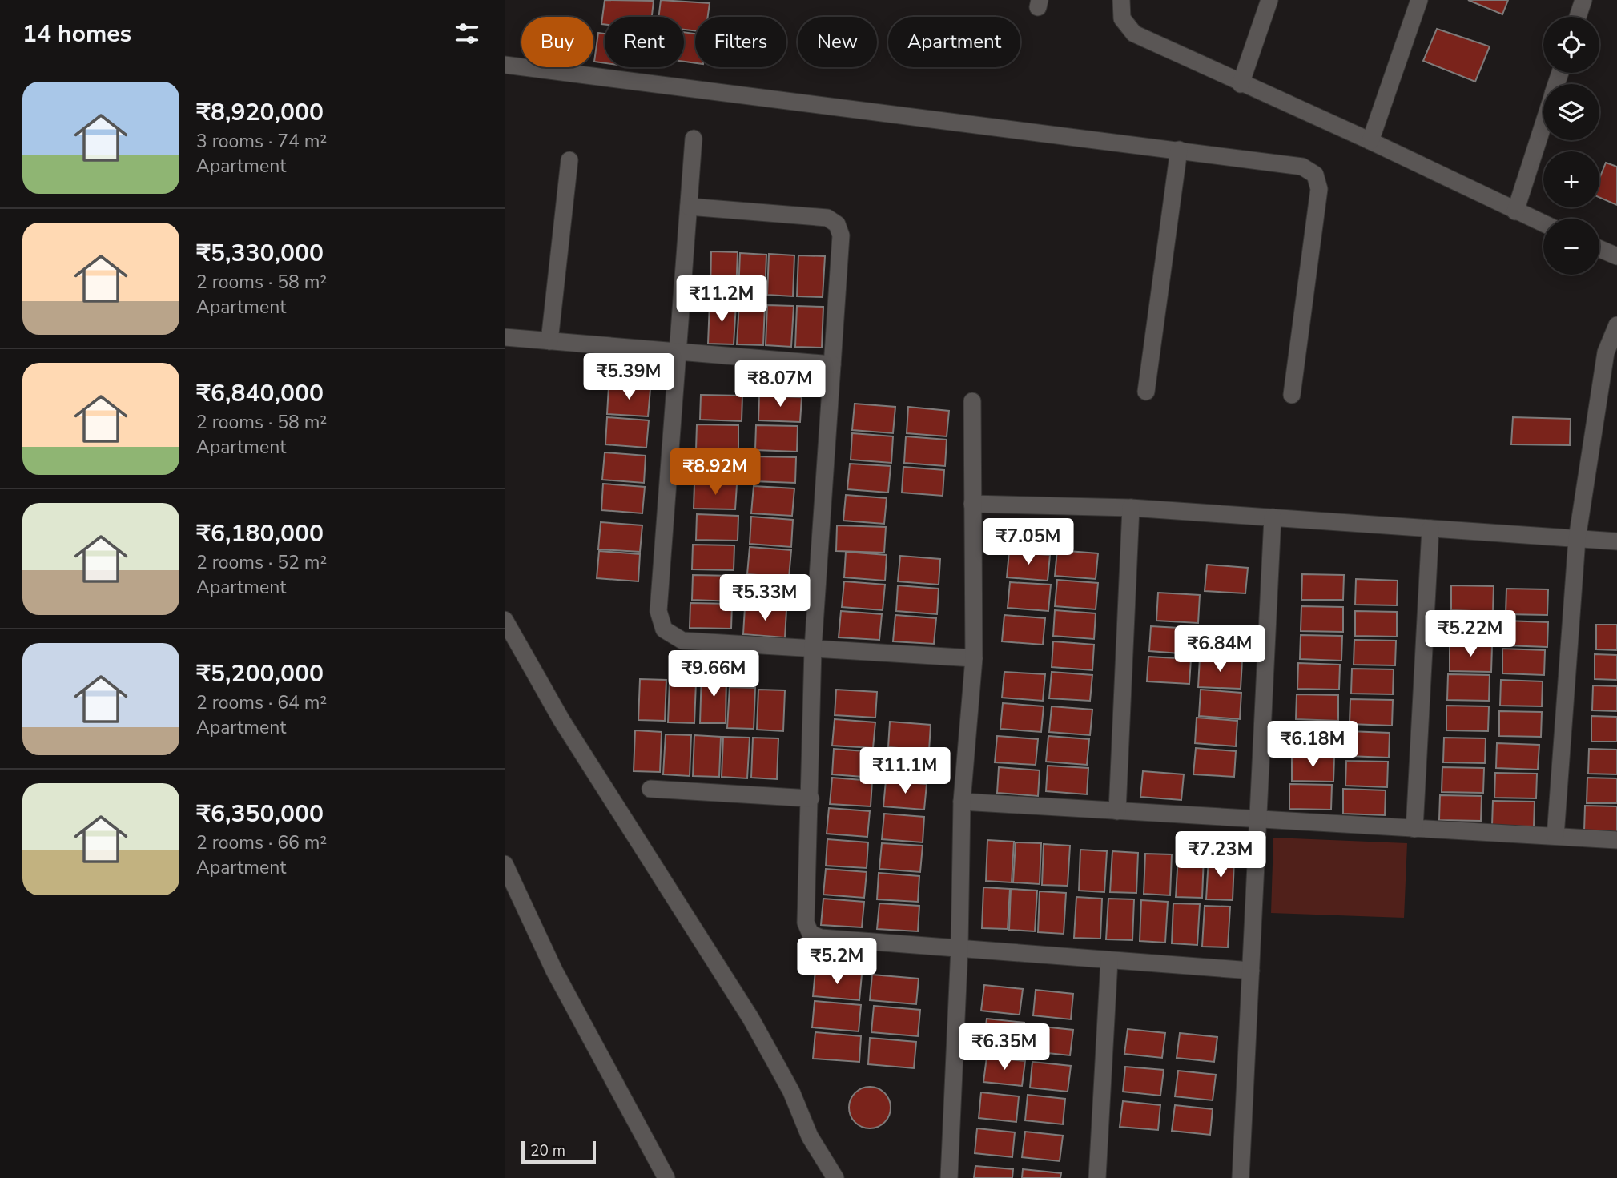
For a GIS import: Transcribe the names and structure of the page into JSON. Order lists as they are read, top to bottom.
{
  "scale_bar": "20 m",
  "page": {
    "heading": "14 homes",
    "map_buttons": ["+", "−"],
    "chip": [
      "Buy",
      "Rent",
      "Filters",
      "New",
      "Apartment"
    ],
    "list": [
      {
        "name": "₹8,920,000",
        "note": "3 rooms · 74 m² · Apartment"
      },
      {
        "name": "₹5,330,000",
        "note": "2 rooms · 58 m² · Apartment"
      },
      {
        "name": "₹6,840,000",
        "note": "2 rooms · 58 m² · Apartment"
      },
      {
        "name": "₹6,180,000",
        "note": "2 rooms · 52 m² · Apartment"
      },
      {
        "name": "₹5,200,000",
        "note": "2 rooms · 64 m² · Apartment"
      },
      {
        "name": "₹6,350,000",
        "note": "2 rooms · 66 m² · Apartment"
      }
    ],
    "price": [
      "₹11.2M",
      "₹5.39M",
      "₹8.07M",
      "₹8.92M",
      "₹7.05M",
      "₹5.33M",
      "₹5.22M",
      "₹6.84M",
      "₹9.66M",
      "₹6.18M",
      "₹11.1M",
      "₹7.23M",
      "₹5.2M",
      "₹6.35M"
    ],
    "scale": "20 m"
  }
}
